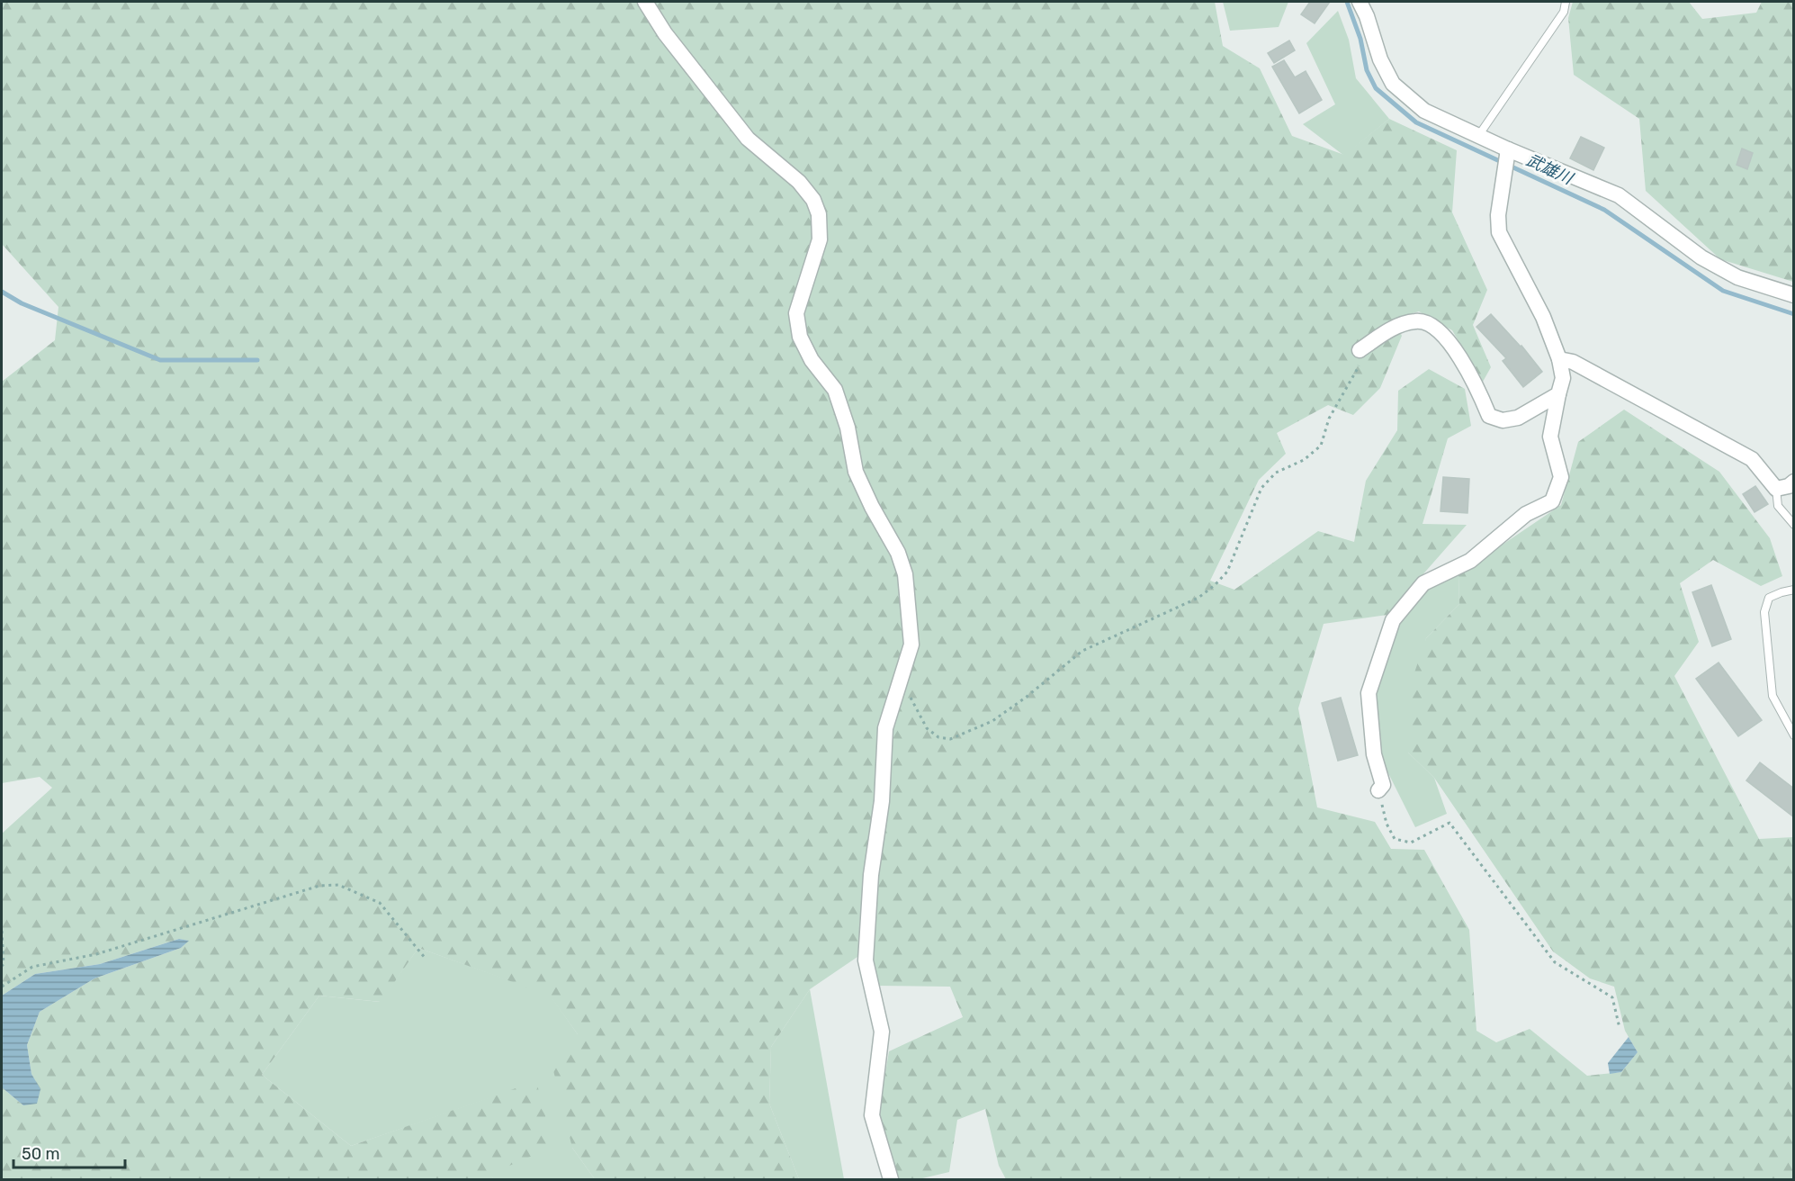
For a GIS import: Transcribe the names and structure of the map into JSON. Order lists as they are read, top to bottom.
{
  "water": ["武雄川"],
  "scale_bar": "50 m"
}
